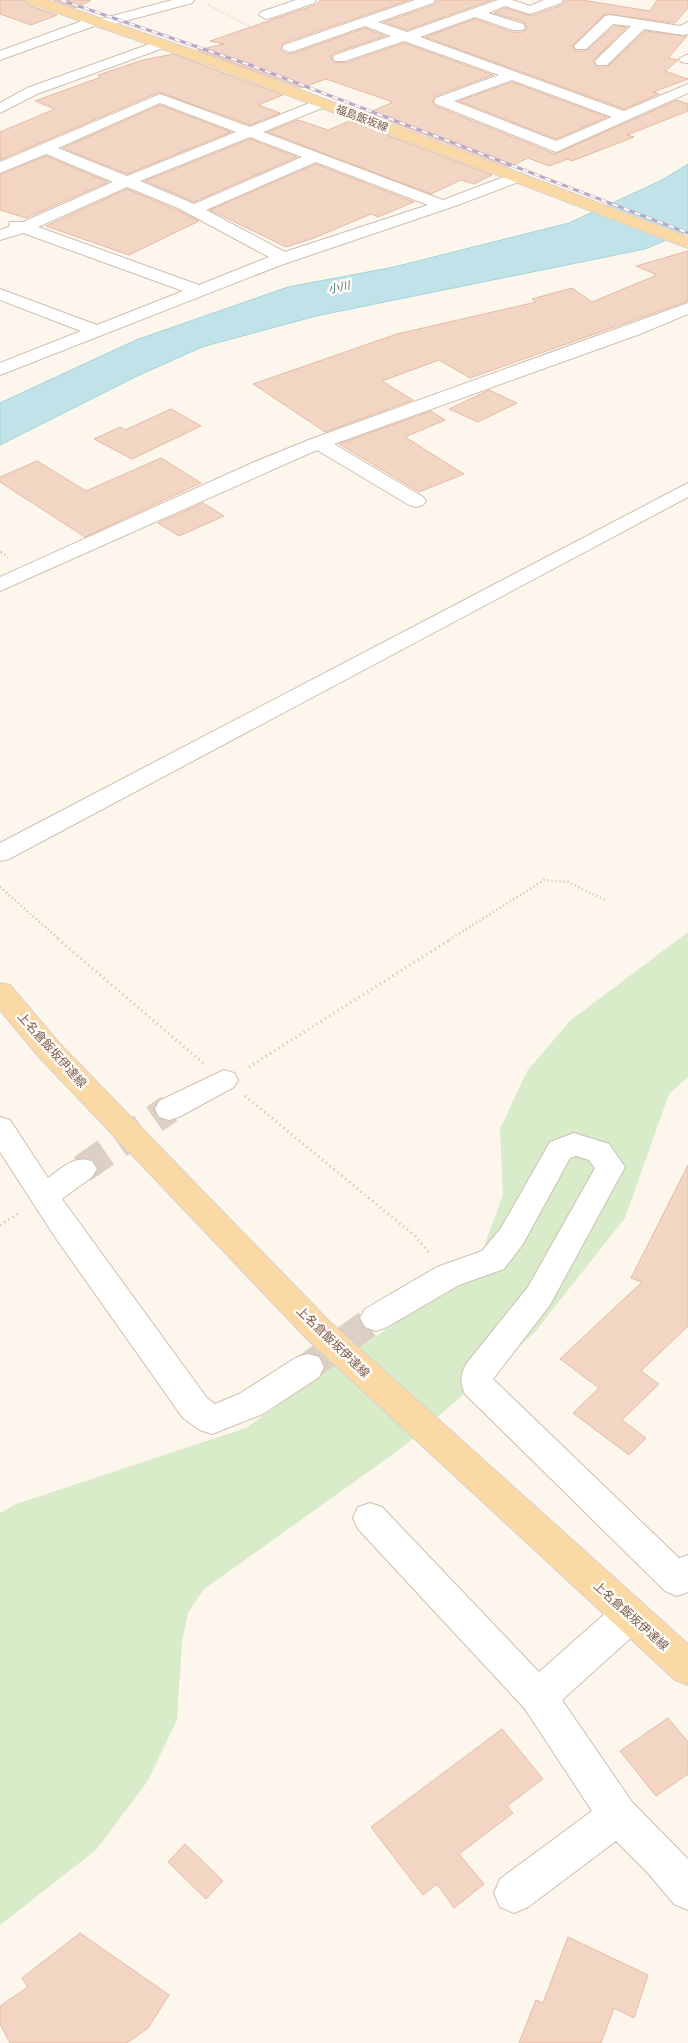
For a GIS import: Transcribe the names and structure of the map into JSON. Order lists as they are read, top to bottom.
{
  "streets": {
    "main road": ["福島飯坂線", "上名倉飯坂伊達線"]
  },
  "water": ["小川"]
}
